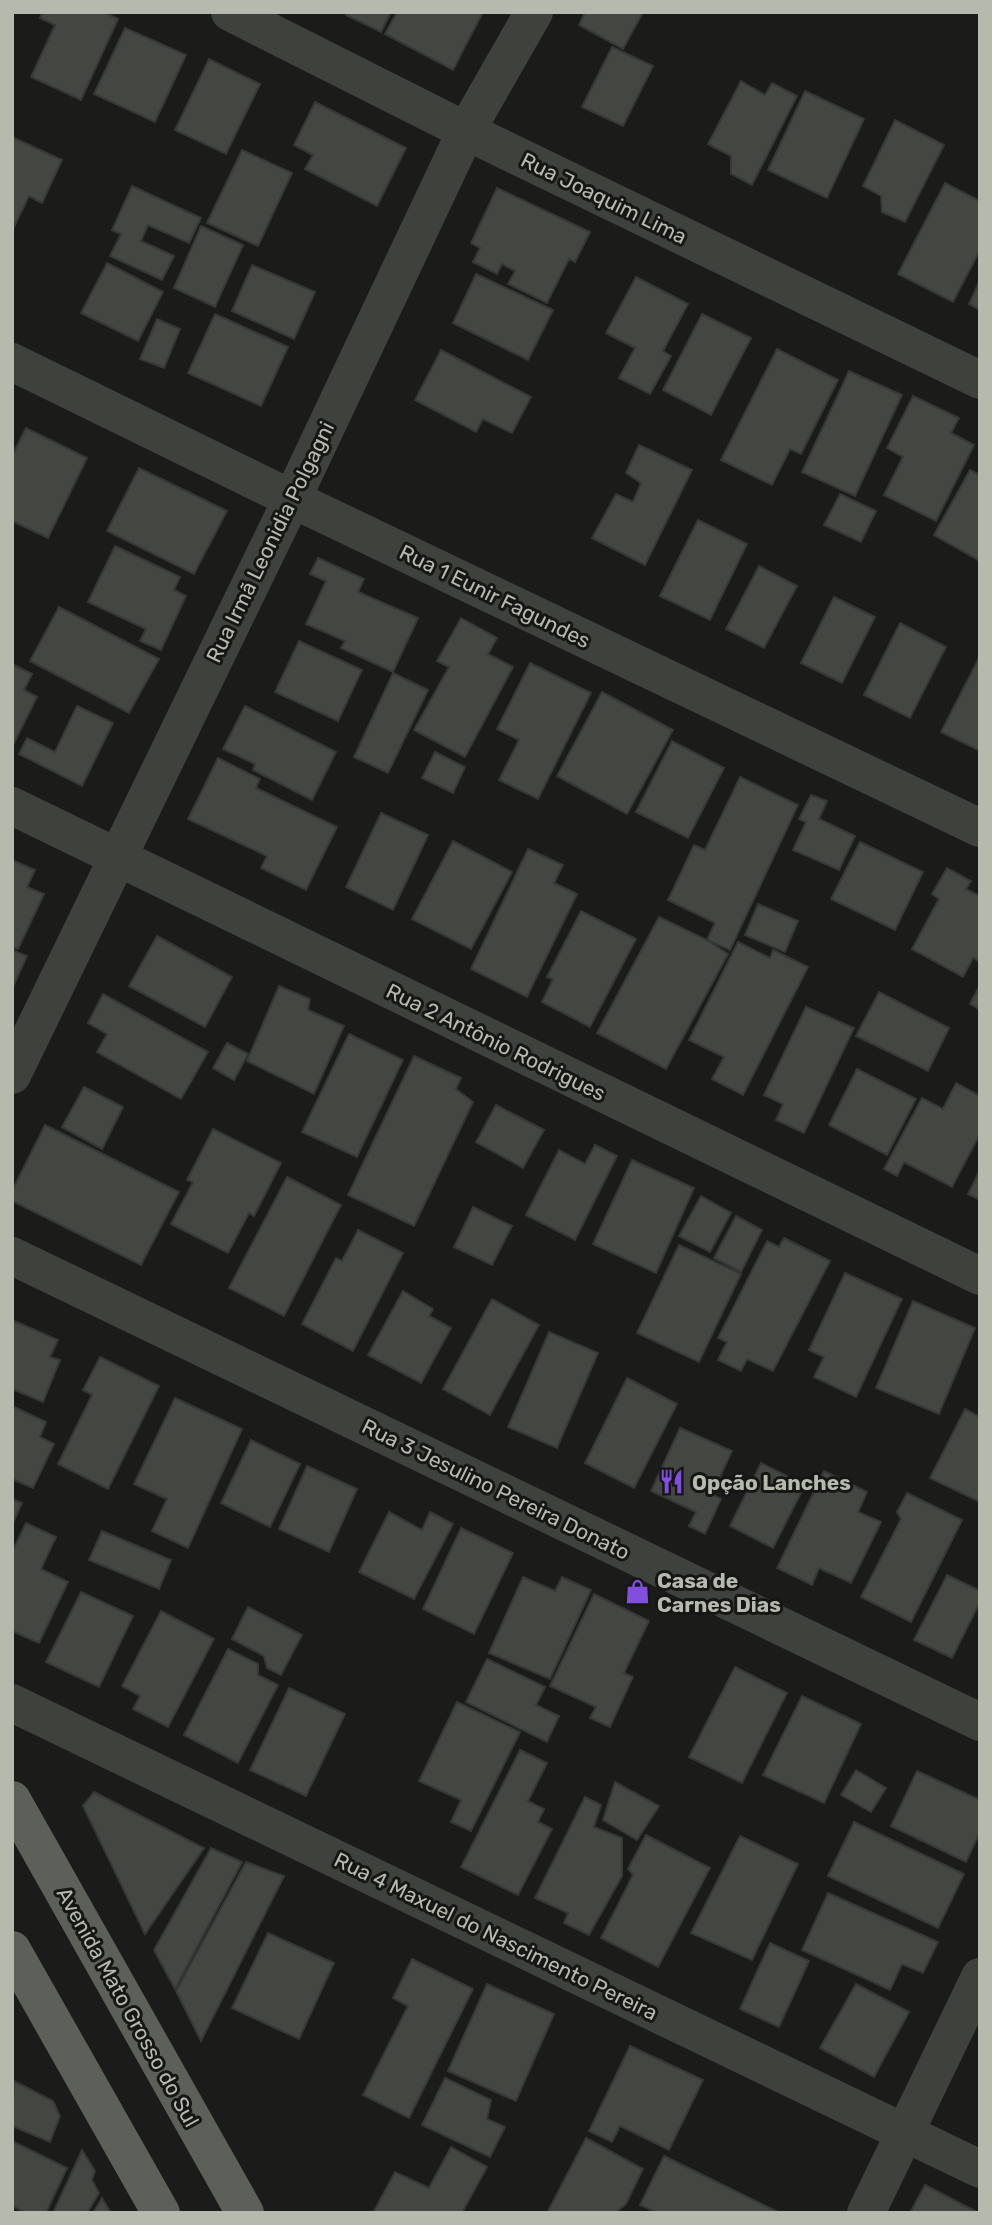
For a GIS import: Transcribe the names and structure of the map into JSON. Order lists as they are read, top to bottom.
{
  "streets": {
    "main road": ["Avenida Mato Grosso do Sul"],
    "street": [
      "Rua Joaquim Lima",
      "Rua Irmã Leonidia Polgagni",
      "Rua 1 Eunir Fagundes",
      "Rua 2 Antônio Rodrigues",
      "Rua 3 Jesulino Pereira Donato",
      "Rua 4 Maxuel do Nascimento Pereira"
    ]
  },
  "crossings": [
    ["Rua Joaquim Lima", "Rua Irmã Leonidia Polgagni"],
    ["Rua Irmã Leonidia Polgagni", "Rua 1 Eunir Fagundes"],
    ["Rua Irmã Leonidia Polgagni", "Rua 2 Antônio Rodrigues"]
  ],
  "places": {
    "restaurant": ["Opção Lanches"],
    "shop": ["Casa de Carnes Dias"]
  }
}
